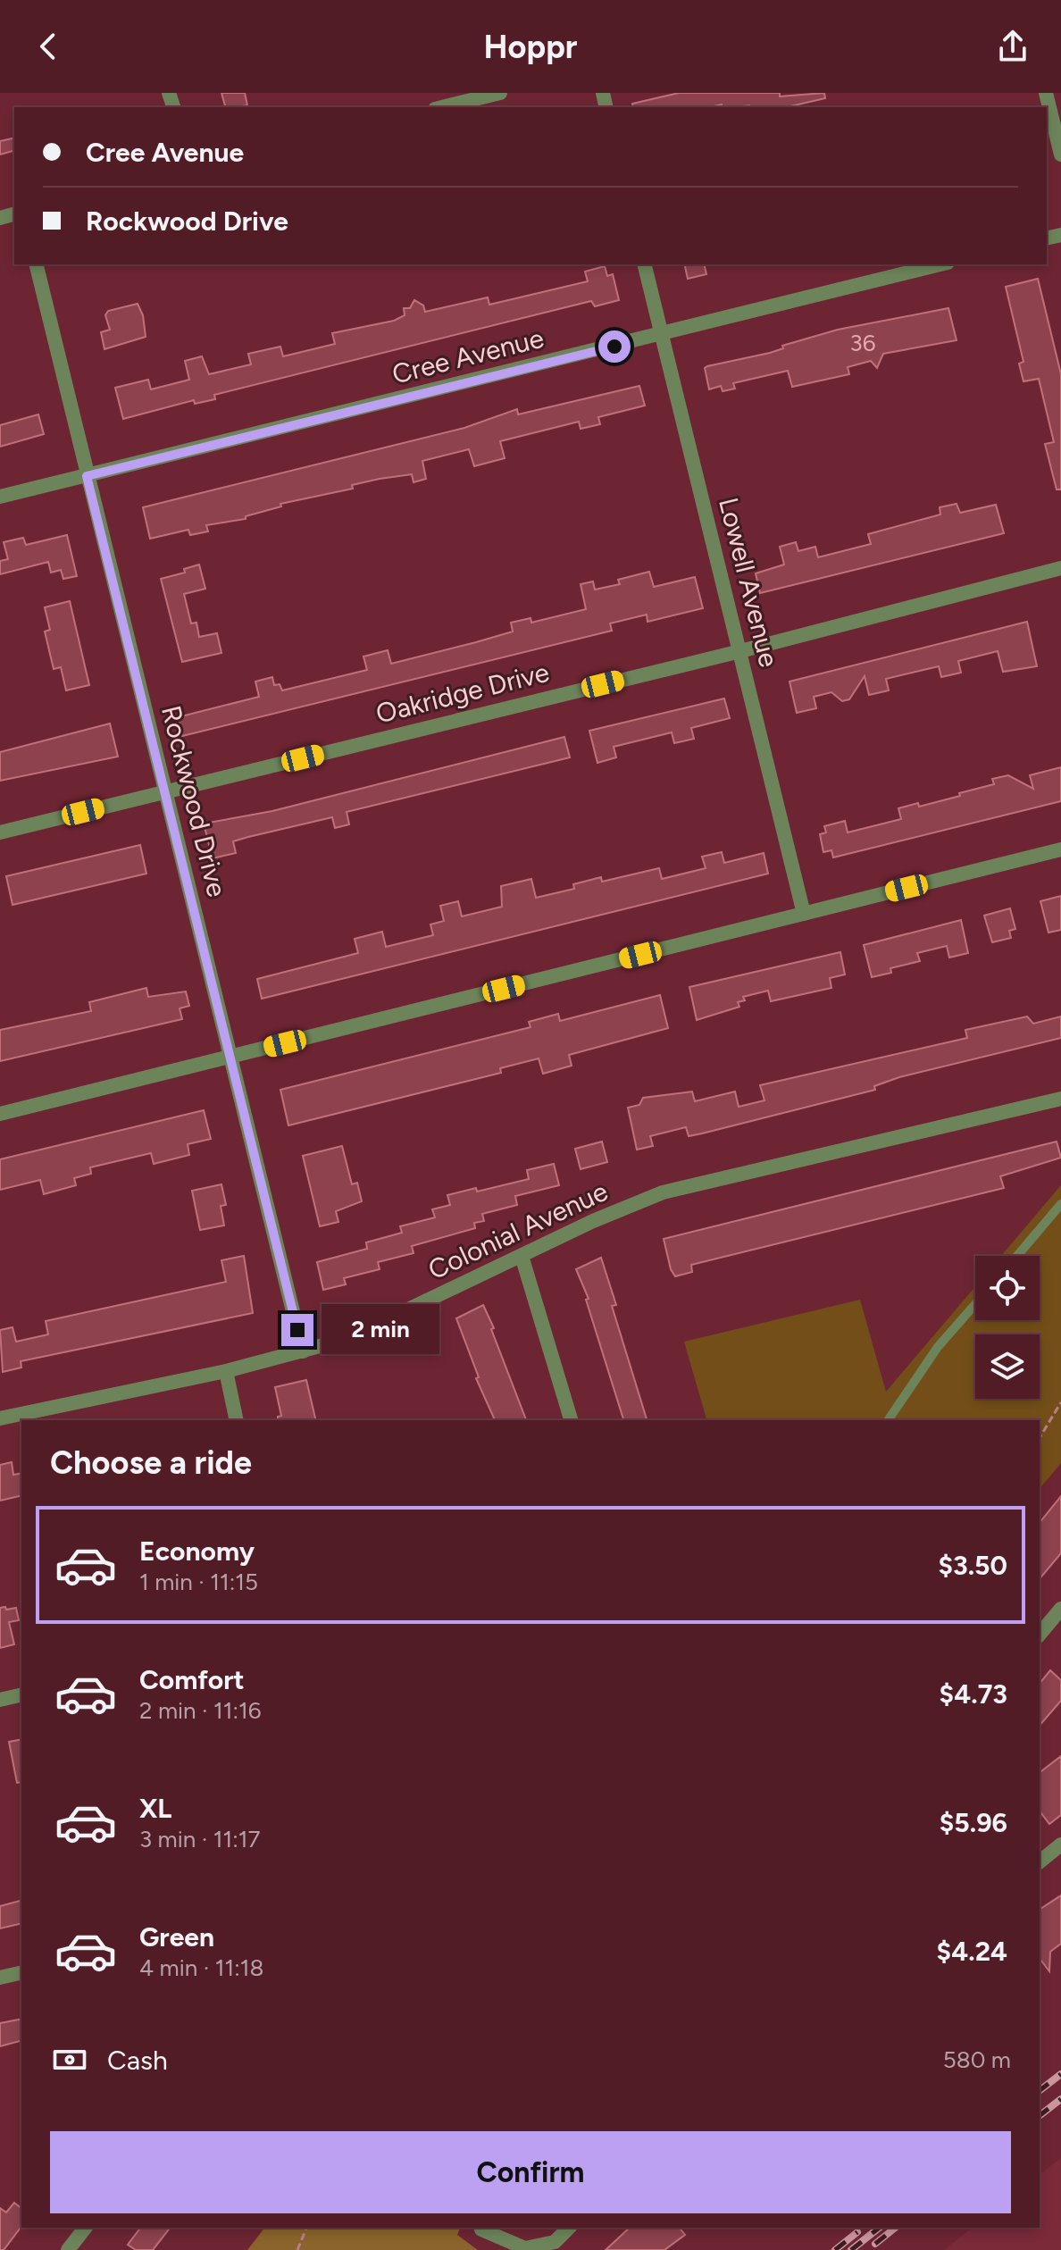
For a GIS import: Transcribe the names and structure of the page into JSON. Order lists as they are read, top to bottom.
{
  "streets": {
    "street": [
      "Cree Avenue",
      "Lowell Avenue",
      "Oakridge Drive",
      "Rockwood Drive",
      "Colonial Avenue"
    ]
  },
  "crossings": [
    ["Cree Avenue", "Lowell Avenue"],
    ["Cree Avenue", "Rockwood Drive"],
    ["Lowell Avenue", "Oakridge Drive"],
    ["Oakridge Drive", "Rockwood Drive"],
    ["Rockwood Drive", "Colonial Avenue"]
  ],
  "house_numbers": ["36"],
  "page": {
    "header": "Hoppr",
    "banner": ["Cree Avenue", "Rockwood Drive"],
    "bubble": "2 min",
    "heading": "Choose a ride",
    "list": [
      {
        "name": "Economy",
        "note": "1 min · 11:15",
        "value": "$3.50"
      },
      {
        "name": "Comfort",
        "note": "2 min · 11:16",
        "value": "$4.73"
      },
      {
        "name": "XL",
        "note": "3 min · 11:17",
        "value": "$5.96"
      },
      {
        "name": "Green",
        "note": "4 min · 11:18",
        "value": "$4.24"
      }
    ],
    "pay": ["Cash", "580 m"],
    "buttons": "Confirm"
  }
}
